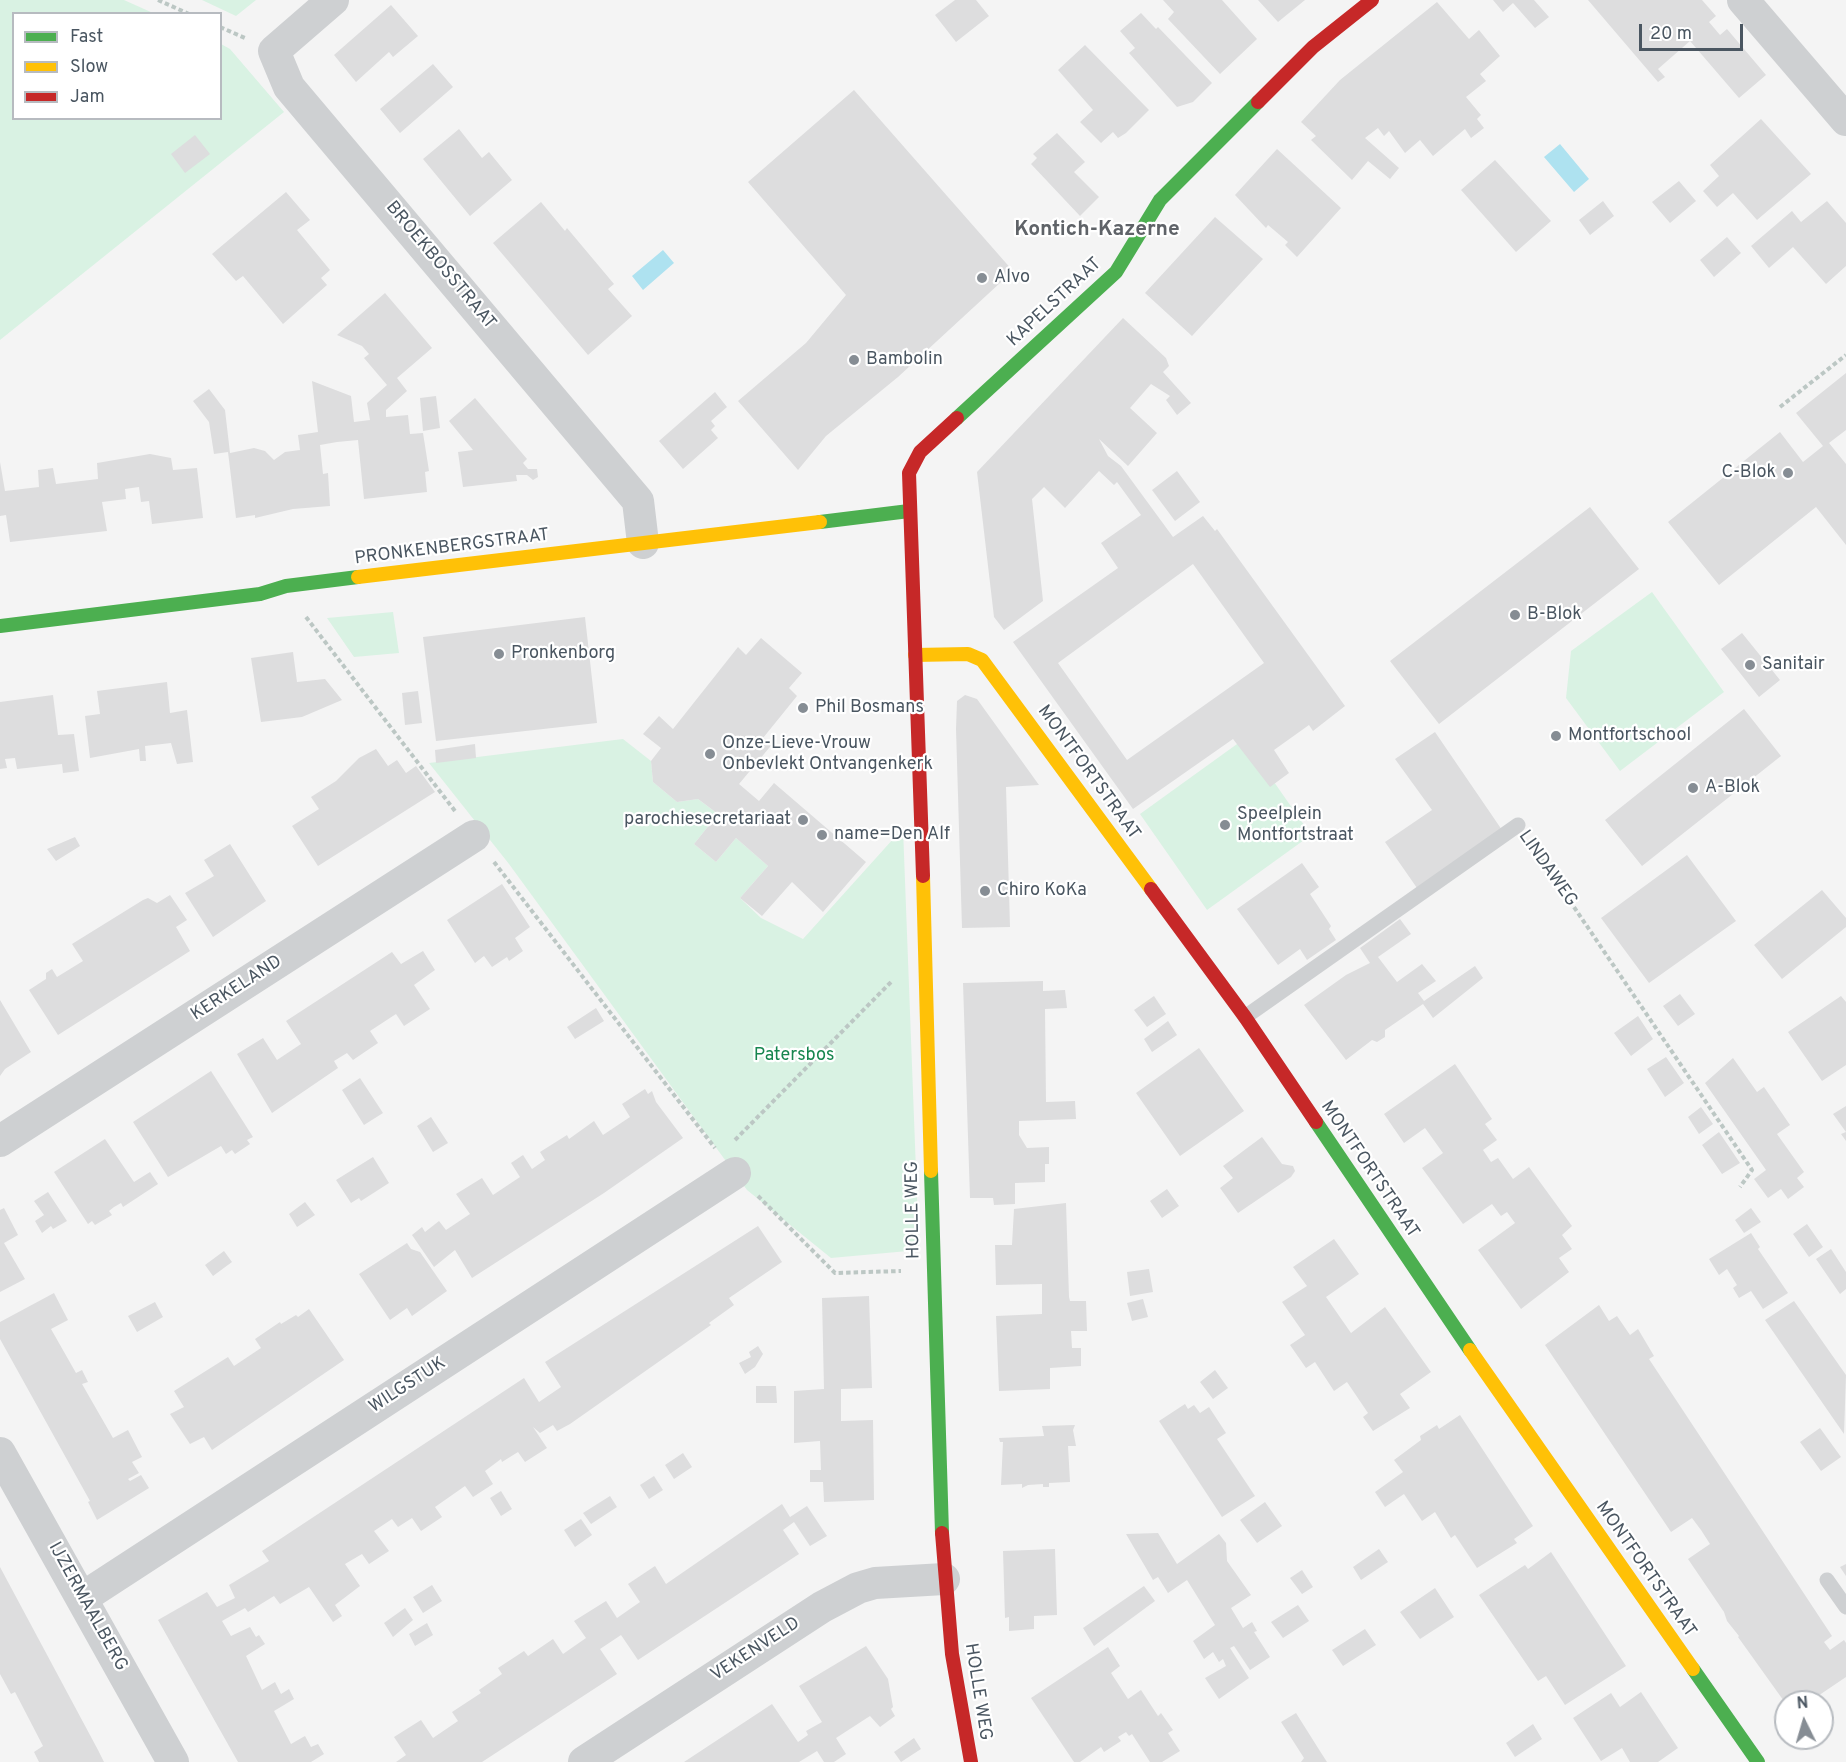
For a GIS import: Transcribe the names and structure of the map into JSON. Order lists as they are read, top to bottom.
{
  "streets": {
    "street": [
      "BROEKBOSSTRAAT",
      "KAPELSTRAAT",
      "PRONKENBERGSTRAAT",
      "MONTFORTSTRAAT",
      "KERKELAND",
      "HOLLE WEG",
      "WILGSTUK",
      "IJZERMAALBERG",
      "VEKENVELD"
    ],
    "lane": ["LINDAWEG"]
  },
  "crossings": [
    ["BROEKBOSSTRAAT", "PRONKENBERGSTRAAT"],
    ["KAPELSTRAAT", "PRONKENBERGSTRAAT"],
    ["KAPELSTRAAT", "MONTFORTSTRAAT"],
    ["KAPELSTRAAT", "HOLLE WEG"],
    ["MONTFORTSTRAAT", "LINDAWEG"],
    ["MONTFORTSTRAAT", "HOLLE WEG"],
    ["HOLLE WEG", "VEKENVELD"],
    ["WILGSTUK", "IJZERMAALBERG"]
  ],
  "districts": ["Kontich-Kazerne"],
  "parks": ["Patersbos"],
  "places": [
    "Alvo",
    "Bambolin",
    "C-Blok",
    "B-Blok",
    "Pronkenborg",
    "Sanitair",
    "Phil Bosmans",
    "Montfortschool",
    "Onze-Lieve-Vrouw Onbevlekt Ontvangenkerk",
    "A-Blok",
    "parochiesecretariaat",
    "Speelplein Montfortstraat",
    "name=Den Alf",
    "Chiro KoKa"
  ],
  "legend": ["Fast", "Slow", "Jam"],
  "scale_bar": "20 m",
  "north": "top"
}
